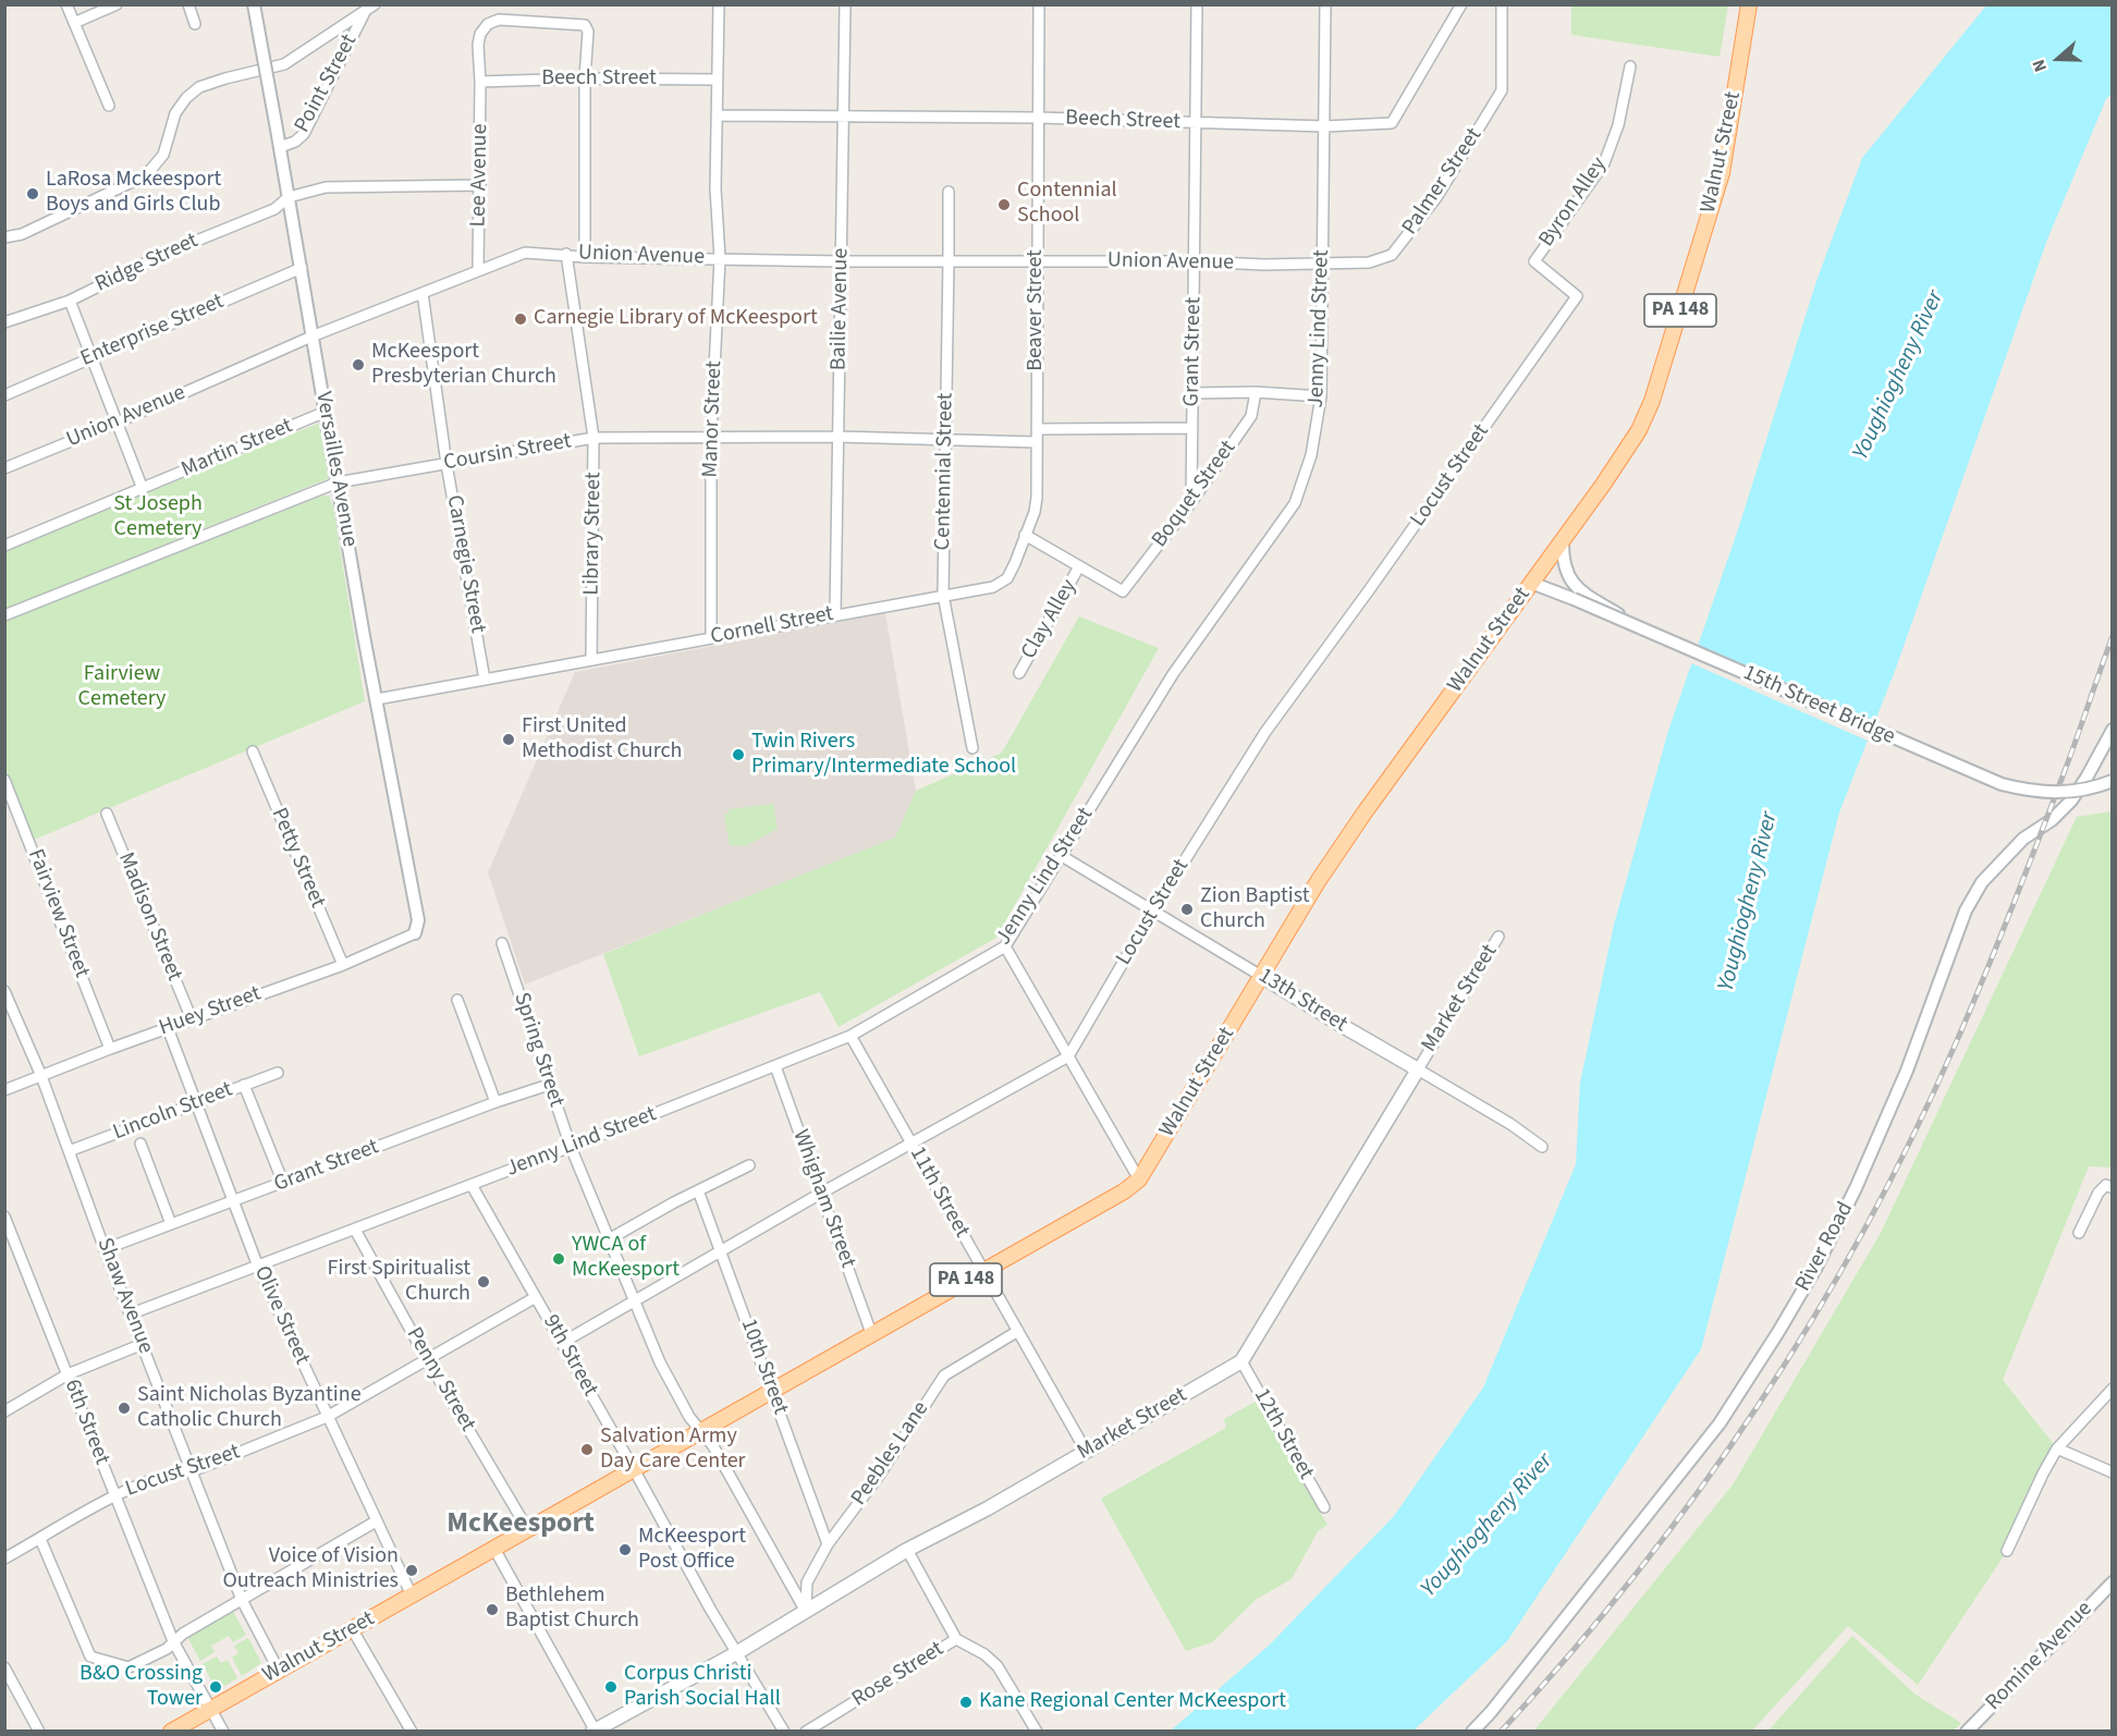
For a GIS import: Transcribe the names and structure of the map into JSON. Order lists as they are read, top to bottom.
{
  "streets": {
    "main road": [
      "Walnut Street",
      "PA 148",
      "Market Street",
      "13th Street"
    ],
    "street": [
      "Beech Street",
      "Point Street",
      "Lee Avenue",
      "Palmer Street",
      "Byron Alley",
      "Union Avenue",
      "Ridge Street",
      "Bailie Avenue",
      "Beaver Street",
      "Jenny Lind Street",
      "Enterprise Street",
      "Grant Street",
      "Manor Street",
      "Martin Street",
      "Coursin Street",
      "Versailles Avenue",
      "Centennial Street",
      "Locust Street",
      "Boquet Street",
      "Library Street",
      "Carnegie Street",
      "Clay Alley",
      "Cornell Street",
      "15th Street Bridge",
      "Petty Street",
      "Fairview Street",
      "Madison Street",
      "Huey Street",
      "Spring Street",
      "Lincoln Street",
      "11th Street",
      "Whigham Street",
      "River Road",
      "Shaw Avenue",
      "Olive Street",
      "9th Street",
      "10th Street",
      "Penny Street",
      "6th Street",
      "12th Street",
      "Peebles Lane",
      "Romine Avenue",
      "Rose Street"
    ]
  },
  "crossings": [
    ["Beech Street", "Lee Avenue"],
    ["Beech Street", "Bailie Avenue"],
    ["Beech Street", "Beaver Street"],
    ["Beech Street", "Jenny Lind Street"],
    ["Beech Street", "Grant Street"],
    ["Beech Street", "Manor Street"],
    ["Point Street", "Versailles Avenue"],
    ["Walnut Street", "15th Street Bridge"],
    ["Walnut Street", "13th Street"],
    ["Walnut Street", "Spring Street"],
    ["Walnut Street", "11th Street"],
    ["Walnut Street", "Whigham Street"],
    ["Walnut Street", "Shaw Avenue"],
    ["Walnut Street", "Olive Street"],
    ["Walnut Street", "9th Street"],
    ["Walnut Street", "10th Street"],
    ["Walnut Street", "Penny Street"],
    ["Walnut Street", "6th Street"],
    ["Lee Avenue", "Union Avenue"],
    ["Lee Avenue", "Ridge Street"],
    ["Palmer Street", "Union Avenue"],
    ["Palmer Street", "Jenny Lind Street"],
    ["Byron Alley", "Locust Street"],
    ["Union Avenue", "Bailie Avenue"],
    ["Union Avenue", "Beaver Street"],
    ["Union Avenue", "Jenny Lind Street"],
    ["Union Avenue", "Grant Street"],
    ["Union Avenue", "Manor Street"],
    ["Union Avenue", "Versailles Avenue"],
    ["Union Avenue", "Centennial Street"],
    ["Union Avenue", "Library Street"],
    ["Union Avenue", "Carnegie Street"],
    ["Ridge Street", "Versailles Avenue"],
    ["Bailie Avenue", "Coursin Street"],
    ["Bailie Avenue", "Cornell Street"],
    ["Beaver Street", "Coursin Street"],
    ["Beaver Street", "Cornell Street"],
    ["Jenny Lind Street", "13th Street"],
    ["Jenny Lind Street", "Spring Street"],
    ["Jenny Lind Street", "11th Street"],
    ["Jenny Lind Street", "Whigham Street"],
    ["Jenny Lind Street", "Shaw Avenue"],
    ["Jenny Lind Street", "Olive Street"],
    ["Jenny Lind Street", "9th Street"],
    ["Jenny Lind Street", "Penny Street"],
    ["Enterprise Street", "Versailles Avenue"],
    ["Grant Street", "Boquet Street"],
    ["Grant Street", "Spring Street"],
    ["Grant Street", "Shaw Avenue"],
    ["Grant Street", "Olive Street"],
    ["Manor Street", "Coursin Street"],
    ["Manor Street", "Cornell Street"],
    ["Martin Street", "Versailles Avenue"],
    ["Coursin Street", "Versailles Avenue"],
    ["Coursin Street", "Centennial Street"],
    ["Coursin Street", "Library Street"],
    ["Coursin Street", "Carnegie Street"],
    ["Versailles Avenue", "Cornell Street"],
    ["Versailles Avenue", "Huey Street"],
    ["Centennial Street", "Cornell Street"],
    ["Locust Street", "13th Street"],
    ["Locust Street", "Shaw Avenue"],
    ["Locust Street", "Olive Street"],
    ["Locust Street", "9th Street"],
    ["Locust Street", "Penny Street"],
    ["Locust Street", "6th Street"],
    ["Boquet Street", "Clay Alley"],
    ["Library Street", "Cornell Street"],
    ["Carnegie Street", "Cornell Street"],
    ["Petty Street", "Huey Street"],
    ["Fairview Street", "Huey Street"],
    ["Madison Street", "Huey Street"],
    ["Market Street", "13th Street"],
    ["Market Street", "Spring Street"],
    ["Market Street", "11th Street"],
    ["Market Street", "9th Street"],
    ["Market Street", "12th Street"],
    ["Market Street", "Peebles Lane"],
    ["Huey Street", "Shaw Avenue"],
    ["Huey Street", "Olive Street"],
    ["Spring Street", "Peebles Lane"],
    ["Lincoln Street", "Shaw Avenue"],
    ["Lincoln Street", "Olive Street"],
    ["11th Street", "Peebles Lane"],
    ["10th Street", "Peebles Lane"]
  ],
  "districts": ["McKeesport"],
  "water": ["Youghiogheny River"],
  "parks": ["St Joseph Cemetery", "Fairview Cemetery"],
  "places": [
    "LaRosa Mckeesport Boys and Girls Club",
    "Contennial School",
    "Carnegie Library of McKeesport",
    "McKeesport Presbyterian Church",
    "First United Methodist Church",
    "Twin Rivers Primary/Intermediate School",
    "Zion Baptist Church",
    "YWCA of McKeesport",
    "First Spiritualist Church",
    "Saint Nicholas Byzantine Catholic Church",
    "Salvation Army Day Care Center",
    "McKeesport Post Office",
    "Voice of Vision Outreach Ministries",
    "Bethlehem Baptist Church",
    "B&O Crossing Tower",
    "Corpus Christi Parish Social Hall",
    "Kane Regional Center McKeesport"
  ],
  "north": "left"
}
